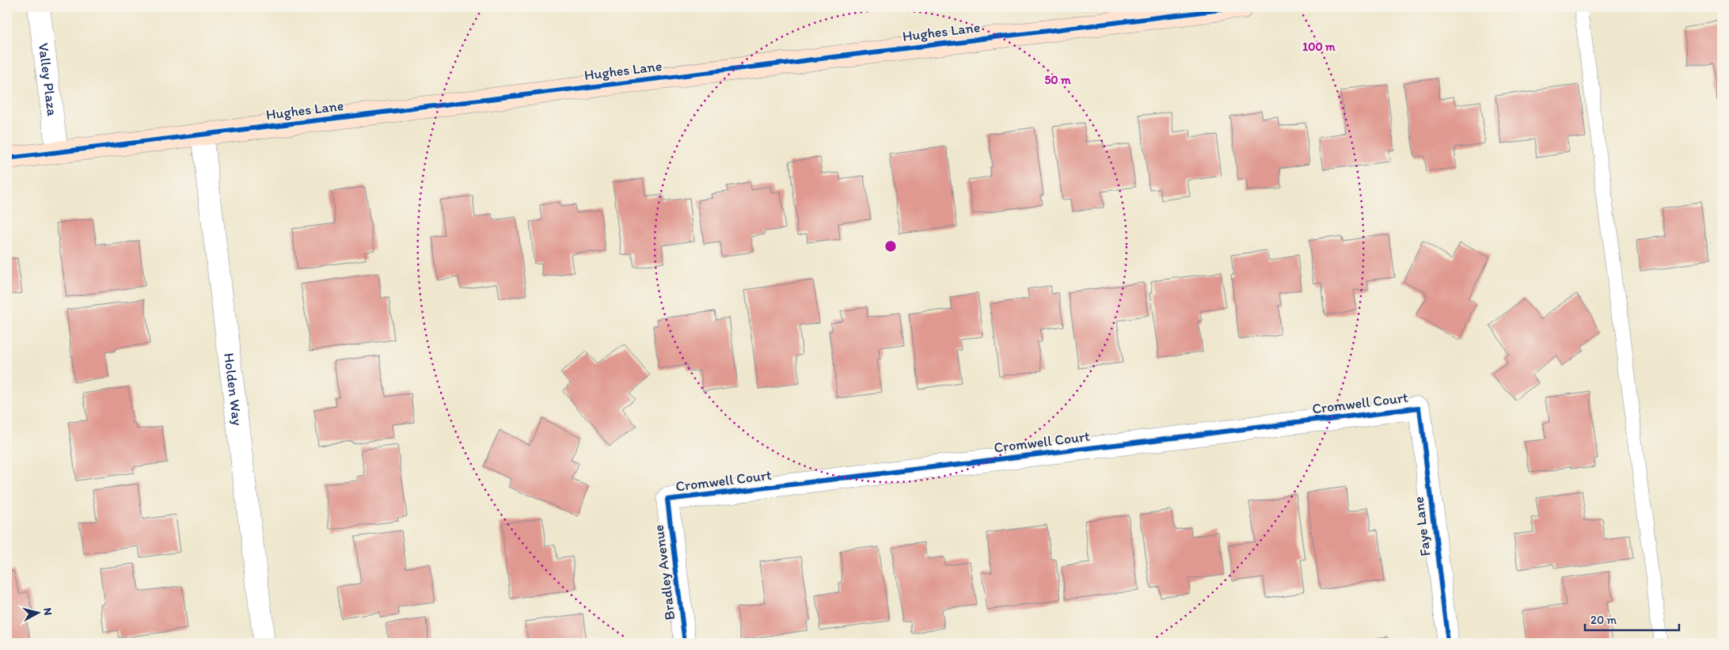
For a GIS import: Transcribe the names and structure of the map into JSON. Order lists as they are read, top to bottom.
{
  "streets": {
    "street": [
      "Hughes Lane",
      "Valley Plaza",
      "Holden Way",
      "Cromwell Court",
      "Faye Lane",
      "Bradley Avenue"
    ]
  },
  "crossings": [
    ["Hughes Lane", "Valley Plaza"],
    ["Hughes Lane", "Holden Way"],
    ["Cromwell Court", "Faye Lane"],
    ["Cromwell Court", "Bradley Avenue"]
  ],
  "scale_bar": "20 m",
  "north": "right",
  "rings": ["100 m", "50 m"]
}
